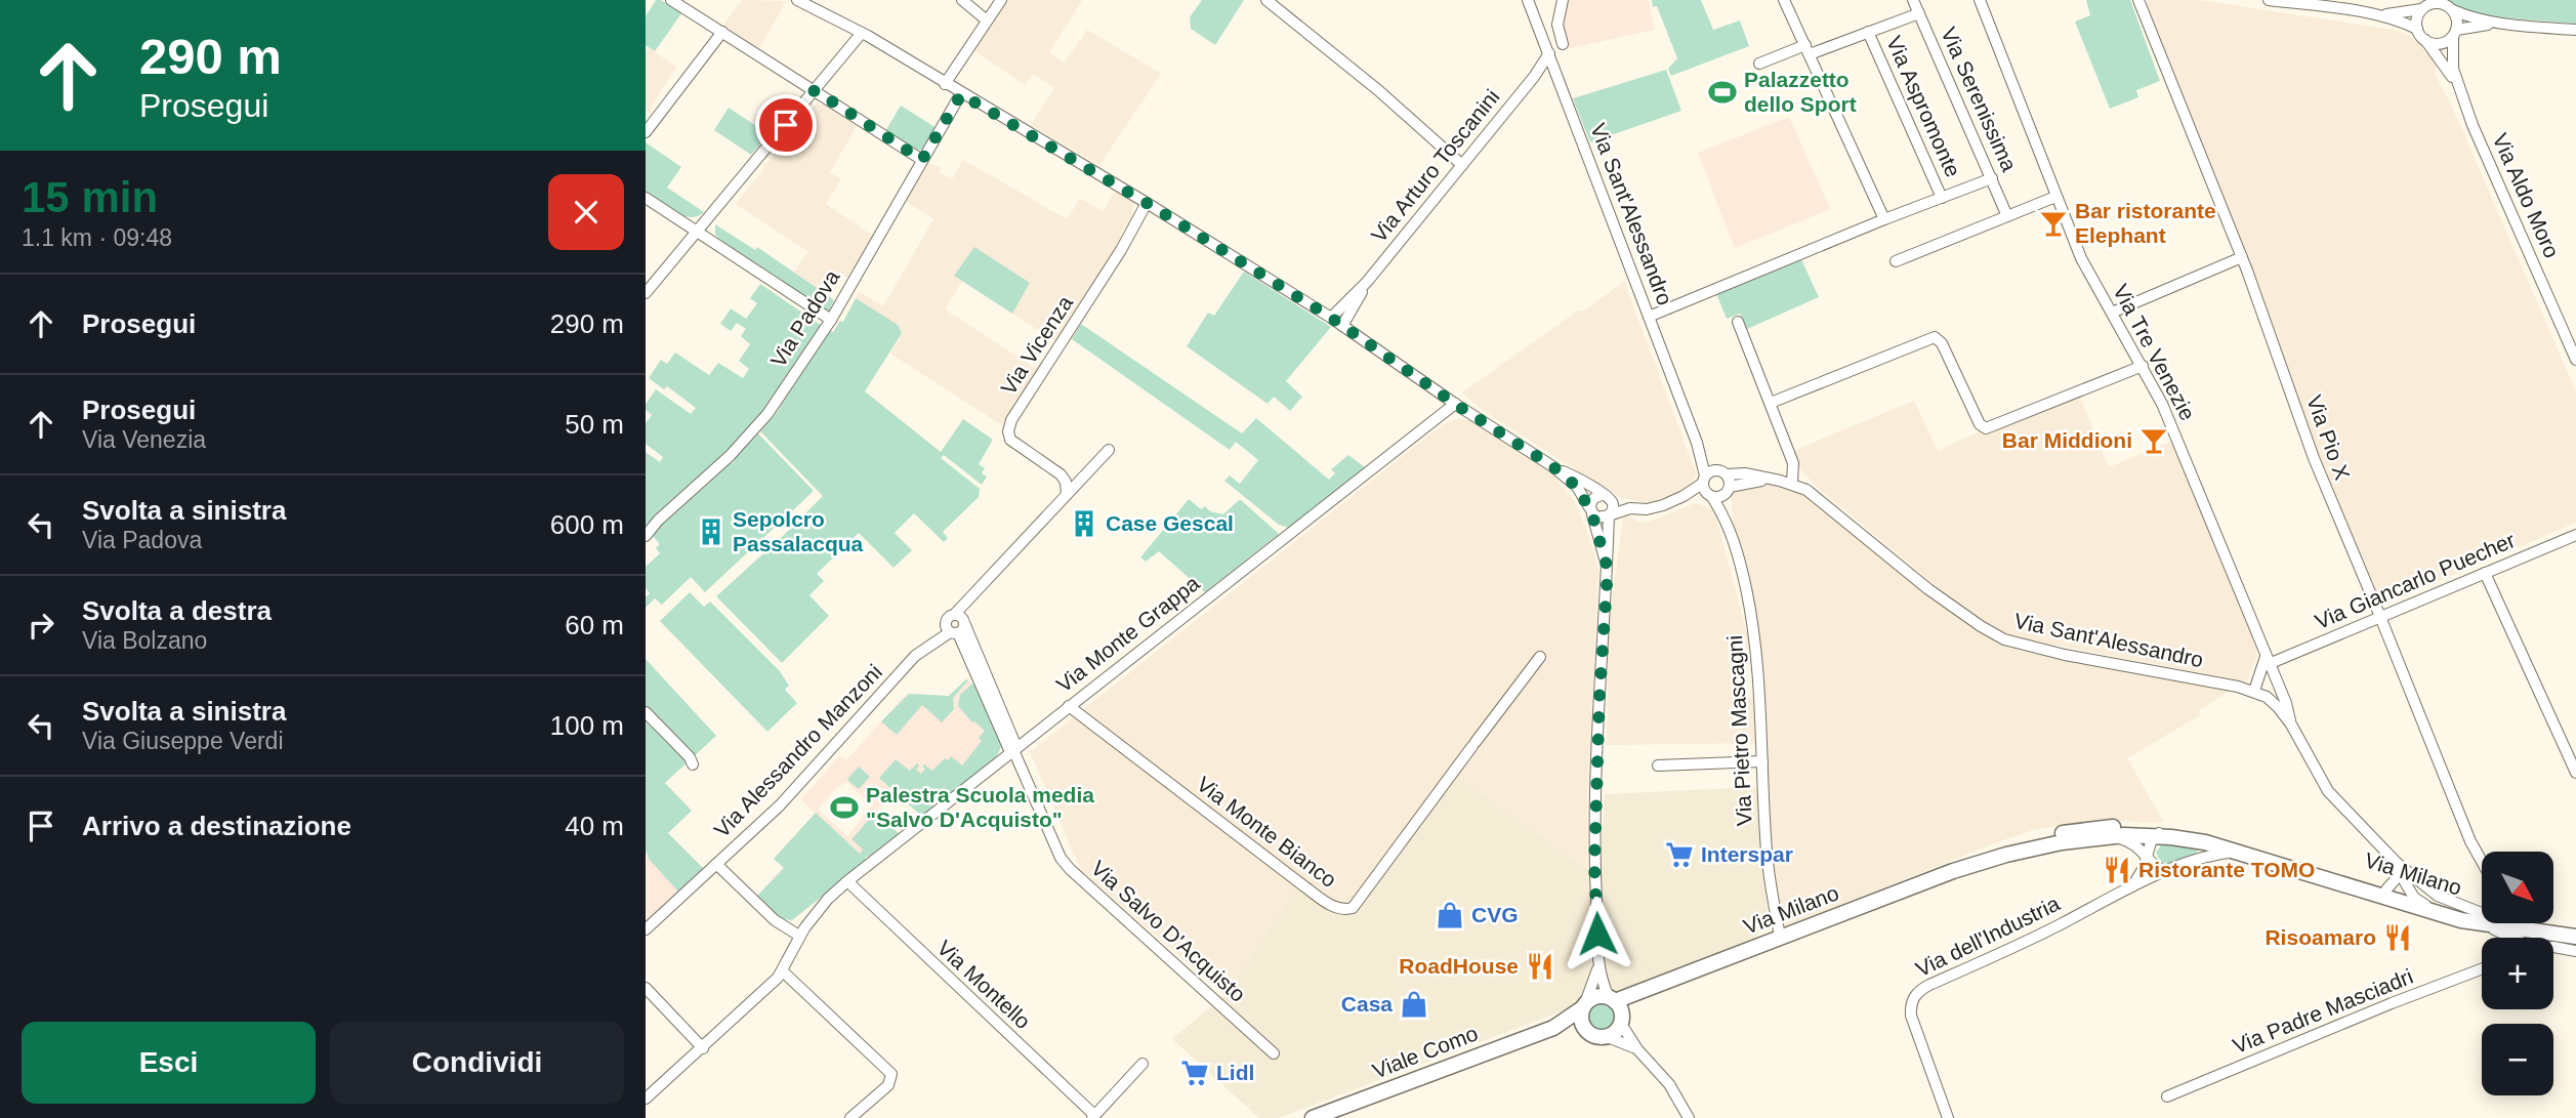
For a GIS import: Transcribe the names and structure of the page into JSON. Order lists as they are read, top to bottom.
{
  "streets": {
    "main road": ["Via Milano", "Viale Como"],
    "street": [
      "Via Serenissima",
      "Via Aspromonte",
      "Via Arturo Toscanini",
      "Via Aldo Moro",
      "Via Sant'Alessandro",
      "Via Padova",
      "Via Vicenza",
      "Via Tre Venezie",
      "Via Pio X",
      "Via Giancarlo Puecher",
      "Via Monte Grappa",
      "Via Pietro Mascagni",
      "Via Alessandro Manzoni",
      "Via Monte Bianco",
      "Via Salvo D'Acquisto",
      "Via dell'Industria",
      "Via Montello",
      "Via Padre Masciadri"
    ]
  },
  "crossings": [
    ["Via Arturo Toscanini", "Via Sant'Alessandro"],
    ["Via Sant'Alessandro", "Via Pietro Mascagni"],
    ["Via Vicenza", "Via Alessandro Manzoni"],
    ["Via Tre Venezie", "Via Giancarlo Puecher"],
    ["Via Pio X", "Via Giancarlo Puecher"],
    ["Via Monte Grappa", "Via Monte Bianco"],
    ["Via Monte Grappa", "Via Salvo D'Acquisto"],
    ["Via Monte Grappa", "Via Montello"],
    ["Via Pietro Mascagni", "Via Milano"],
    ["Via Alessandro Manzoni", "Via Salvo D'Acquisto"],
    ["Via Milano", "Viale Como"]
  ],
  "places": {
    "sports": ["Palazzetto dello Sport", "Palestra Scuola media \"Salvo D'Acquisto\""],
    "bar": ["Bar ristorante Elephant", "Bar Middioni"],
    "building": ["Case Gescal", "Sepolcro Passalacqua"],
    "supermarket": ["Interspar", "Lidl"],
    "restaurant": ["Ristorante TOMO", "Risoamaro", "RoadHouse"],
    "shop": ["CVG", "Casa"]
  },
  "north": "bottom right",
  "page": {
    "turn": ["290 m", "Prosegui"],
    "heading": ["15 min", "1.1 km · 09:48"],
    "list": [
      {
        "name": "Prosegui",
        "value": "290 m"
      },
      {
        "name": "Prosegui",
        "note": "Via Venezia",
        "value": "50 m"
      },
      {
        "name": "Svolta a sinistra",
        "note": "Via Padova",
        "value": "600 m"
      },
      {
        "name": "Svolta a destra",
        "note": "Via Bolzano",
        "value": "60 m"
      },
      {
        "name": "Svolta a sinistra",
        "note": "Via Giuseppe Verdi",
        "value": "100 m"
      },
      {
        "name": "Arrivo a destinazione",
        "value": "40 m"
      }
    ],
    "map_buttons": ["+", "−"],
    "buttons": ["Esci", "Condividi"]
  }
}
